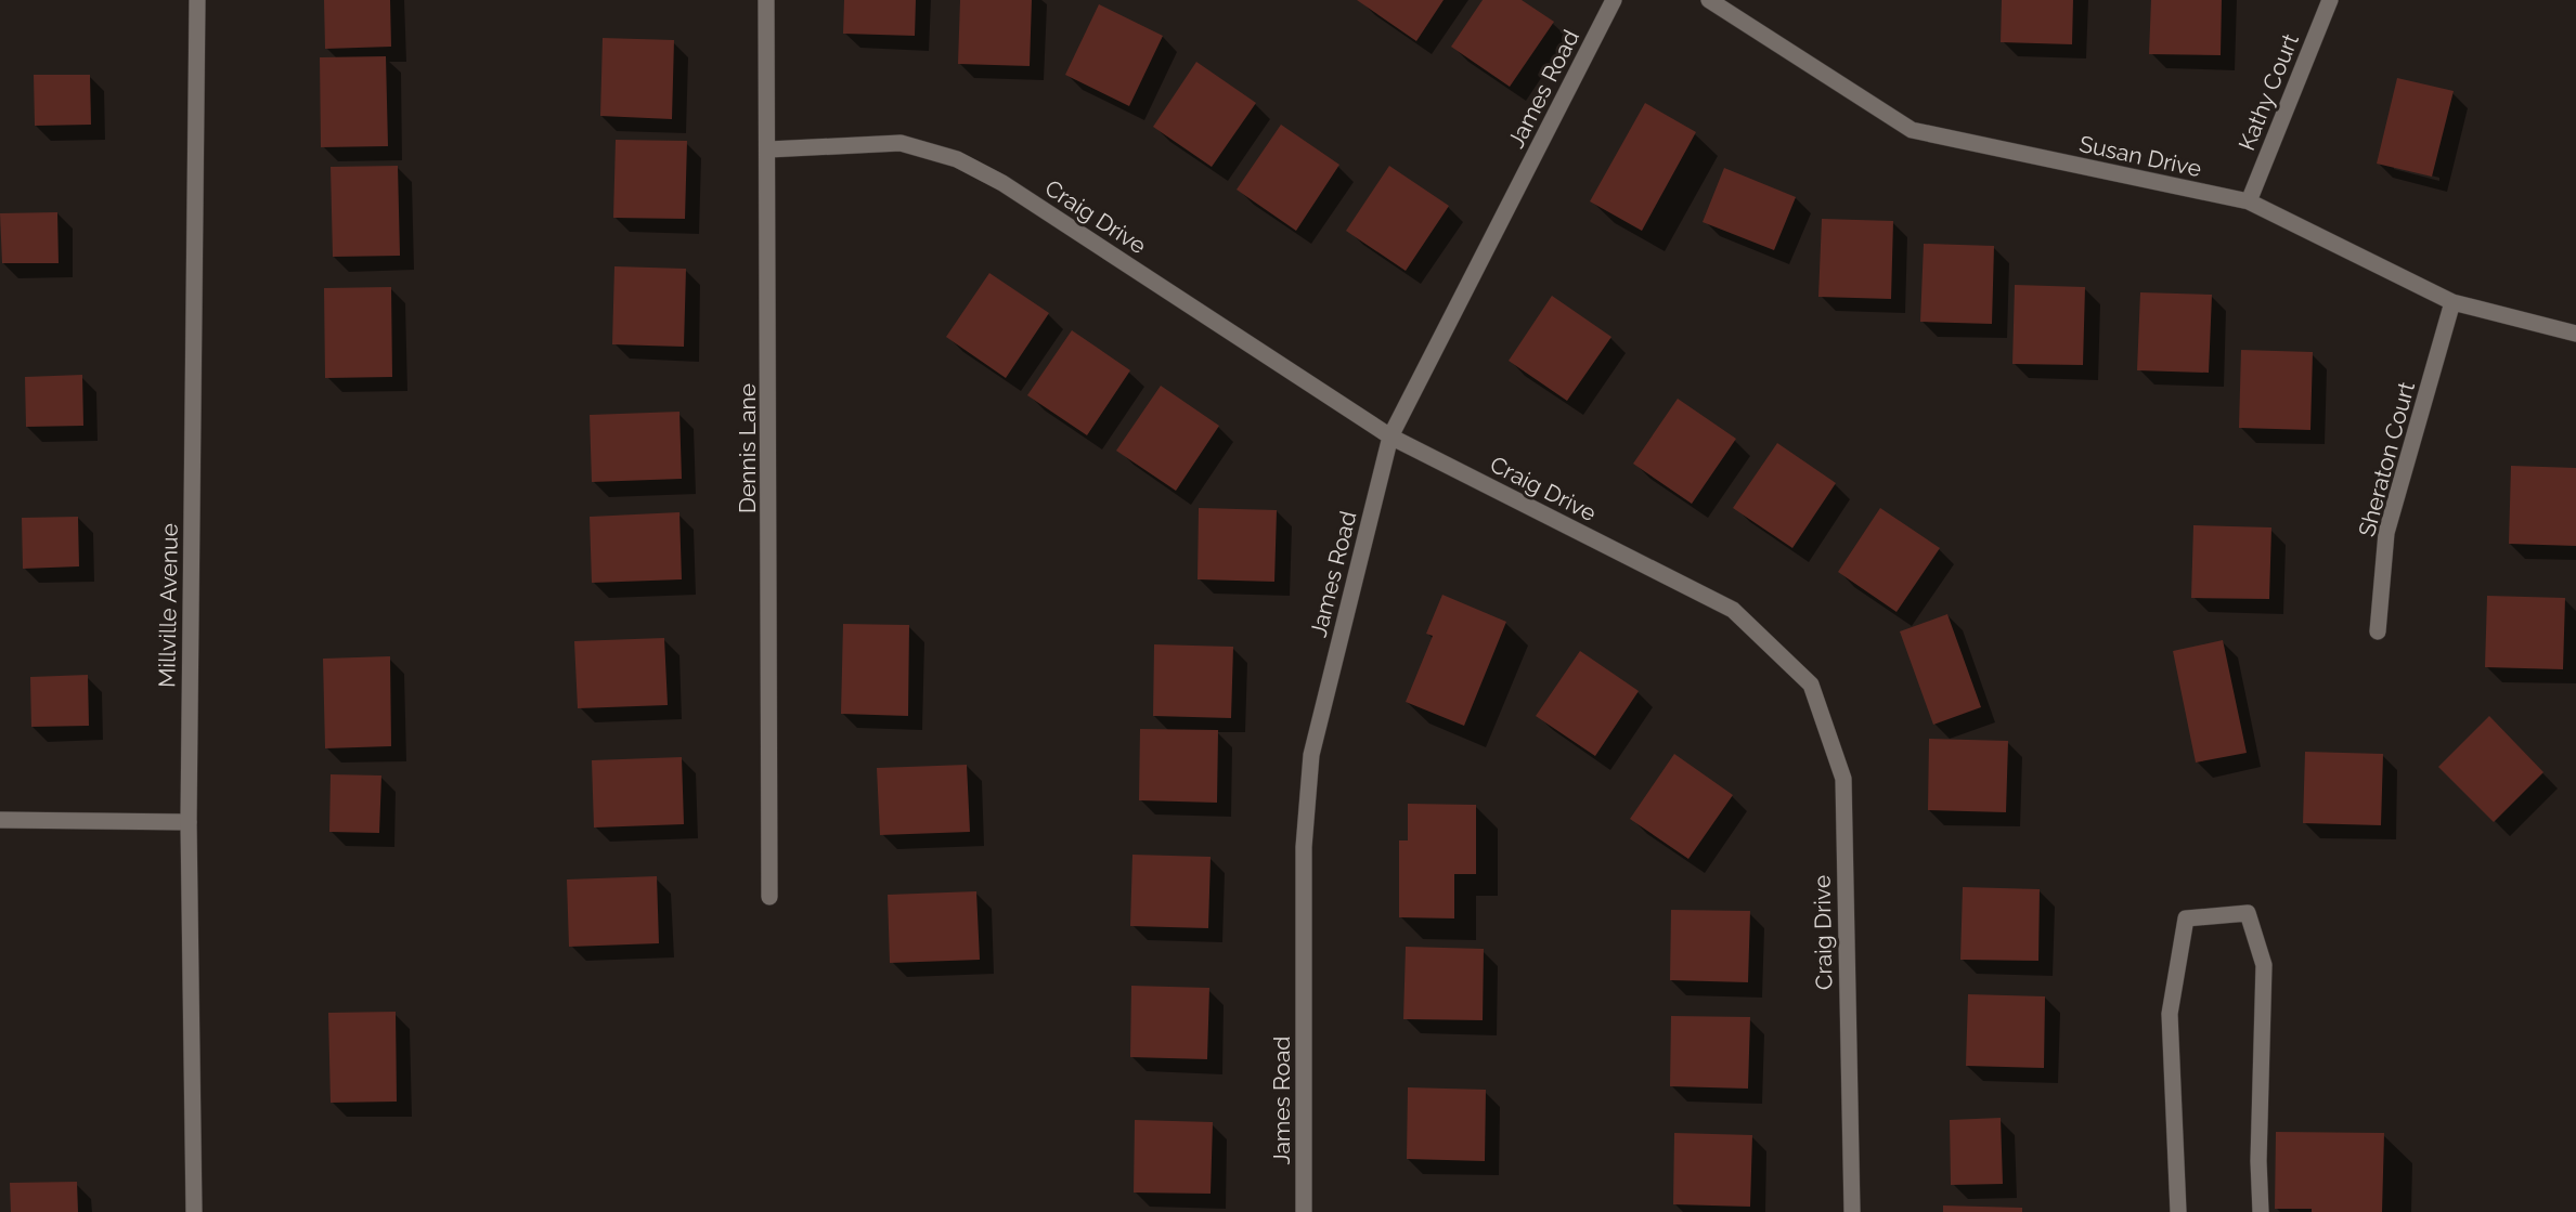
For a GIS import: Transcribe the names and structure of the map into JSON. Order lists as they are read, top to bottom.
{
  "streets": {
    "street": [
      "James Road",
      "Kathy Court",
      "Susan Drive",
      "Craig Drive",
      "Dennis Lane",
      "Sheraton Court",
      "Millville Avenue"
    ]
  },
  "crossings": [
    ["James Road", "Craig Drive"],
    ["Kathy Court", "Susan Drive"],
    ["Susan Drive", "Sheraton Court"],
    ["Craig Drive", "Dennis Lane"]
  ]
}
